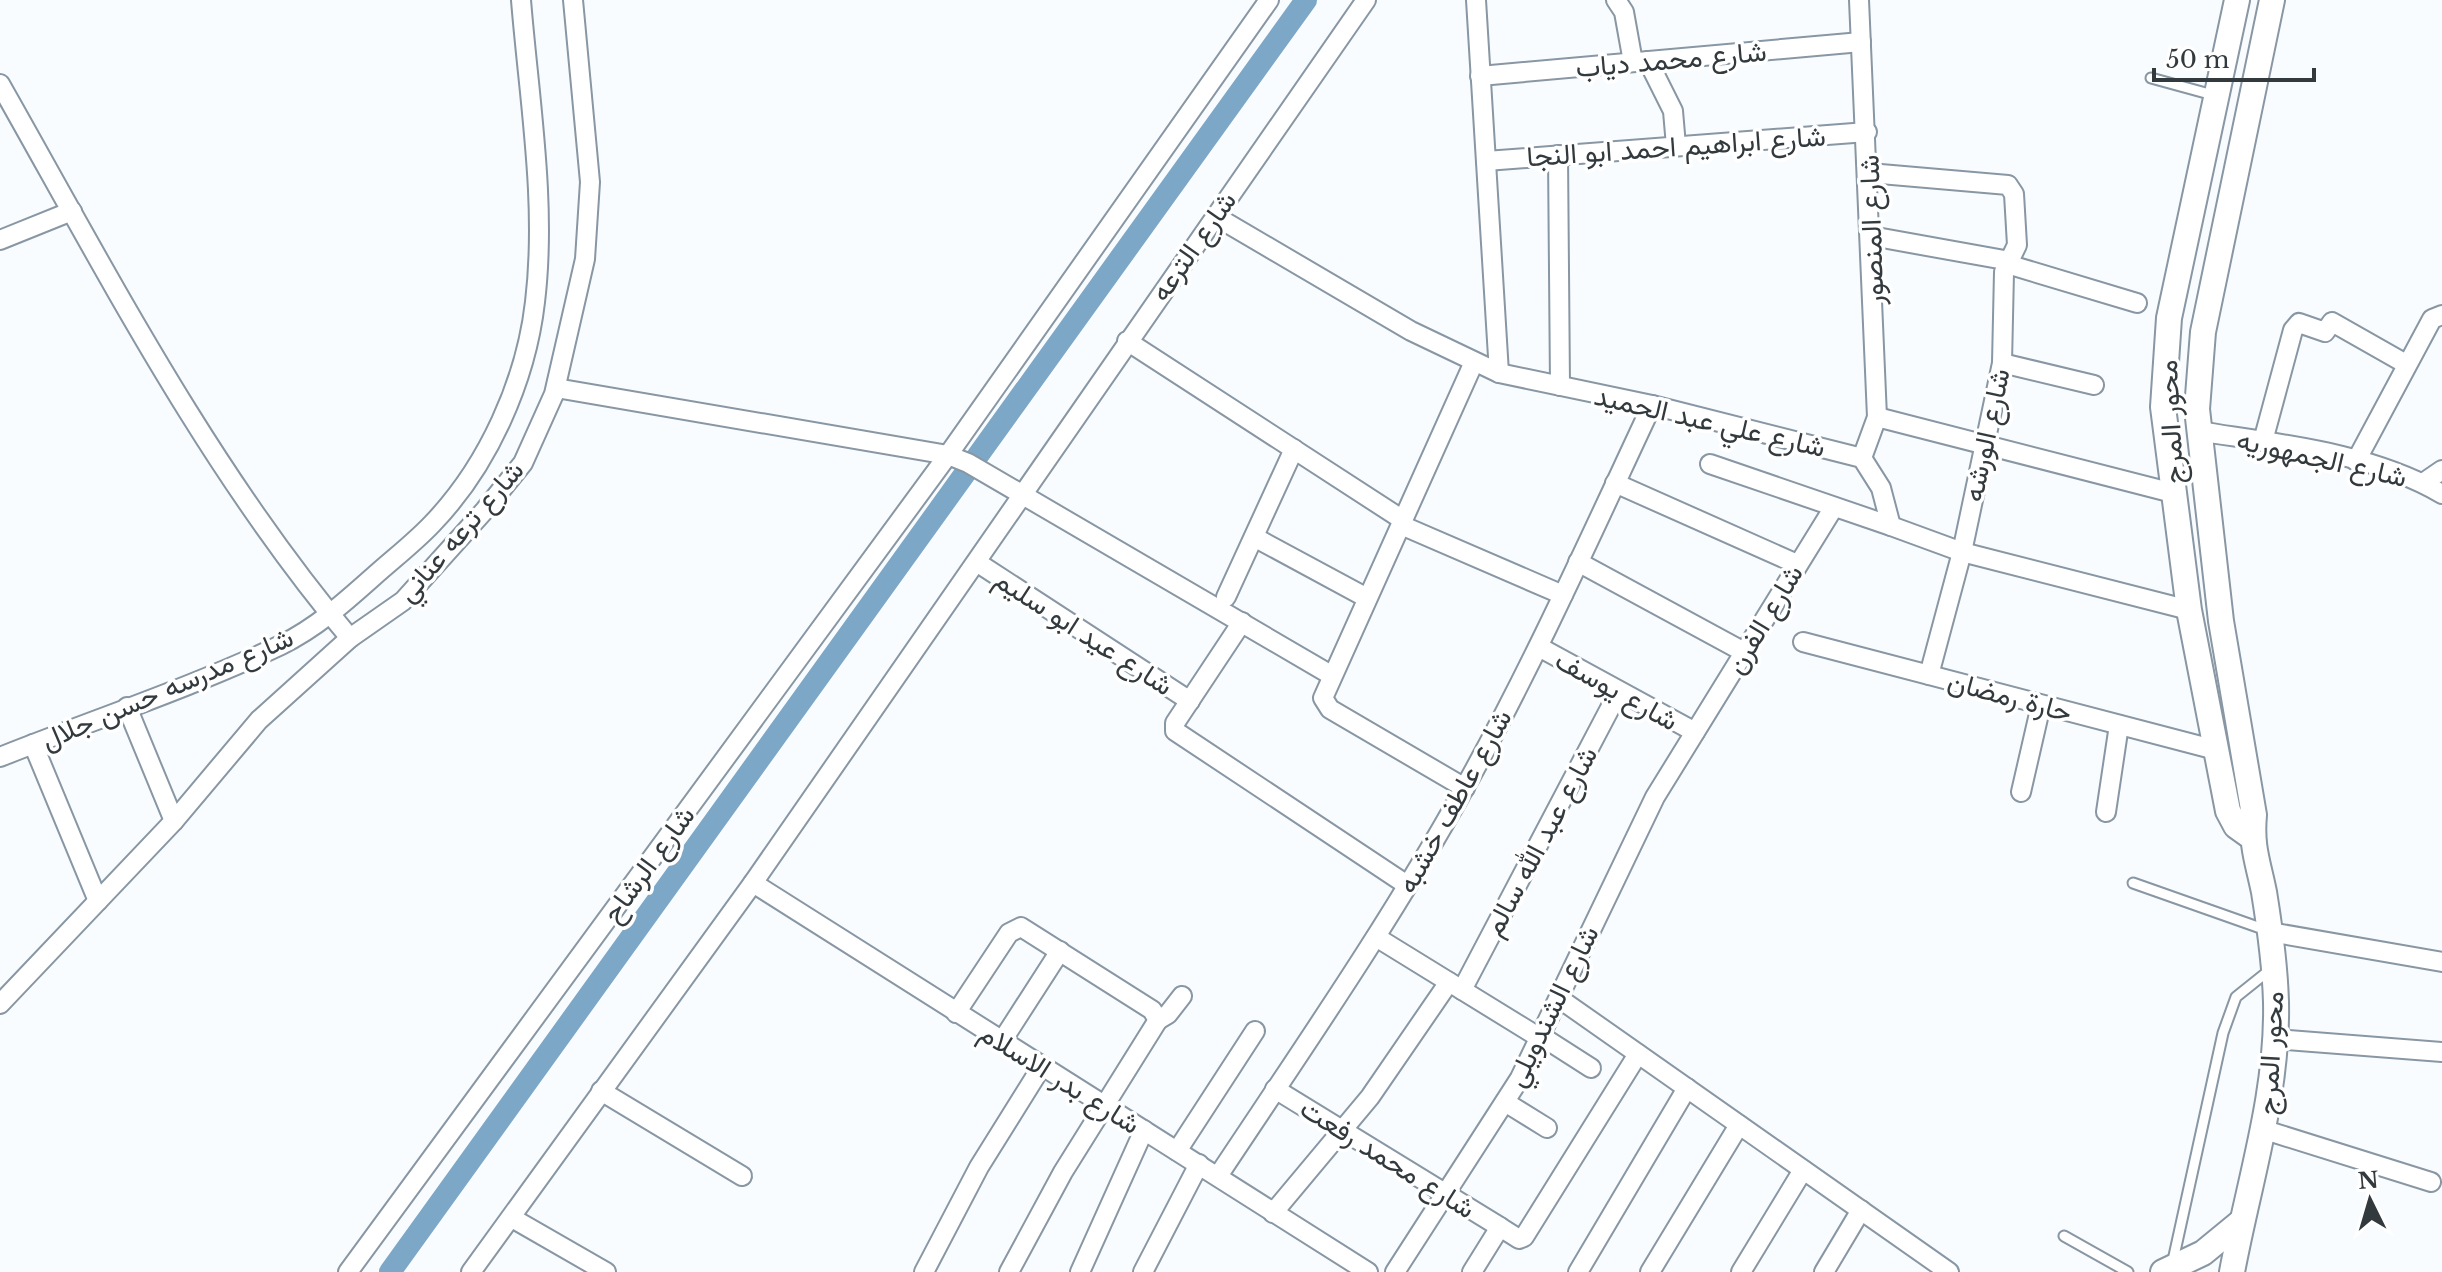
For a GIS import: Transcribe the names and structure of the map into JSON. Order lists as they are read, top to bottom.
{
  "streets": {
    "main road": ["محور المرج"],
    "street": [
      "شارع محمد دياب",
      "شارع ابراهيم احمد ابو النجا",
      "شارع المنصور",
      "شارع الترعه",
      "شارع علي عبد الحميد",
      "شارع الورشه",
      "شارع الجمهوريه",
      "شارع ترعه عناني",
      "شارع الفرن",
      "شارع عيد ابو سليم",
      "شارع مدرسه حسن جلال",
      "شارع يوسف",
      "حارة رمضان",
      "شارع عاطف خشبه",
      "شارع عبد الله سالم",
      "شارع الرشاح",
      "شارع الشندويلي",
      "شارع بدر الاسلام",
      "شارع محمد رفعت"
    ]
  },
  "crossings": [
    ["شارع محمد دياب", "شارع المنصور"],
    ["شارع ابراهيم احمد ابو النجا", "شارع المنصور"],
    ["شارع المنصور", "شارع علي عبد الحميد"],
    ["شارع المنصور", "شارع الورشه"],
    ["شارع الترعه", "شارع علي عبد الحميد"],
    ["شارع علي عبد الحميد", "شارع عاطف خشبه"],
    ["محور المرج", "شارع الجمهوريه"],
    ["محور المرج", "حارة رمضان"],
    ["شارع الورشه", "حارة رمضان"],
    ["شارع ترعه عناني", "شارع مدرسه حسن جلال"],
    ["شارع الفرن", "شارع يوسف"],
    ["شارع الفرن", "شارع الشندويلي"],
    ["شارع يوسف", "شارع عاطف خشبه"],
    ["شارع يوسف", "شارع عبد الله سالم"],
    ["شارع يوسف", "شارع الشندويلي"],
    ["شارع عاطف خشبه", "شارع بدر الاسلام"],
    ["شارع عاطف خشبه", "شارع محمد رفعت"],
    ["شارع عبد الله سالم", "شارع بدر الاسلام"],
    ["شارع عبد الله سالم", "شارع محمد رفعت"],
    ["شارع الشندويلي", "شارع محمد رفعت"]
  ],
  "scale_bar": "50 m",
  "north": "top"
}
